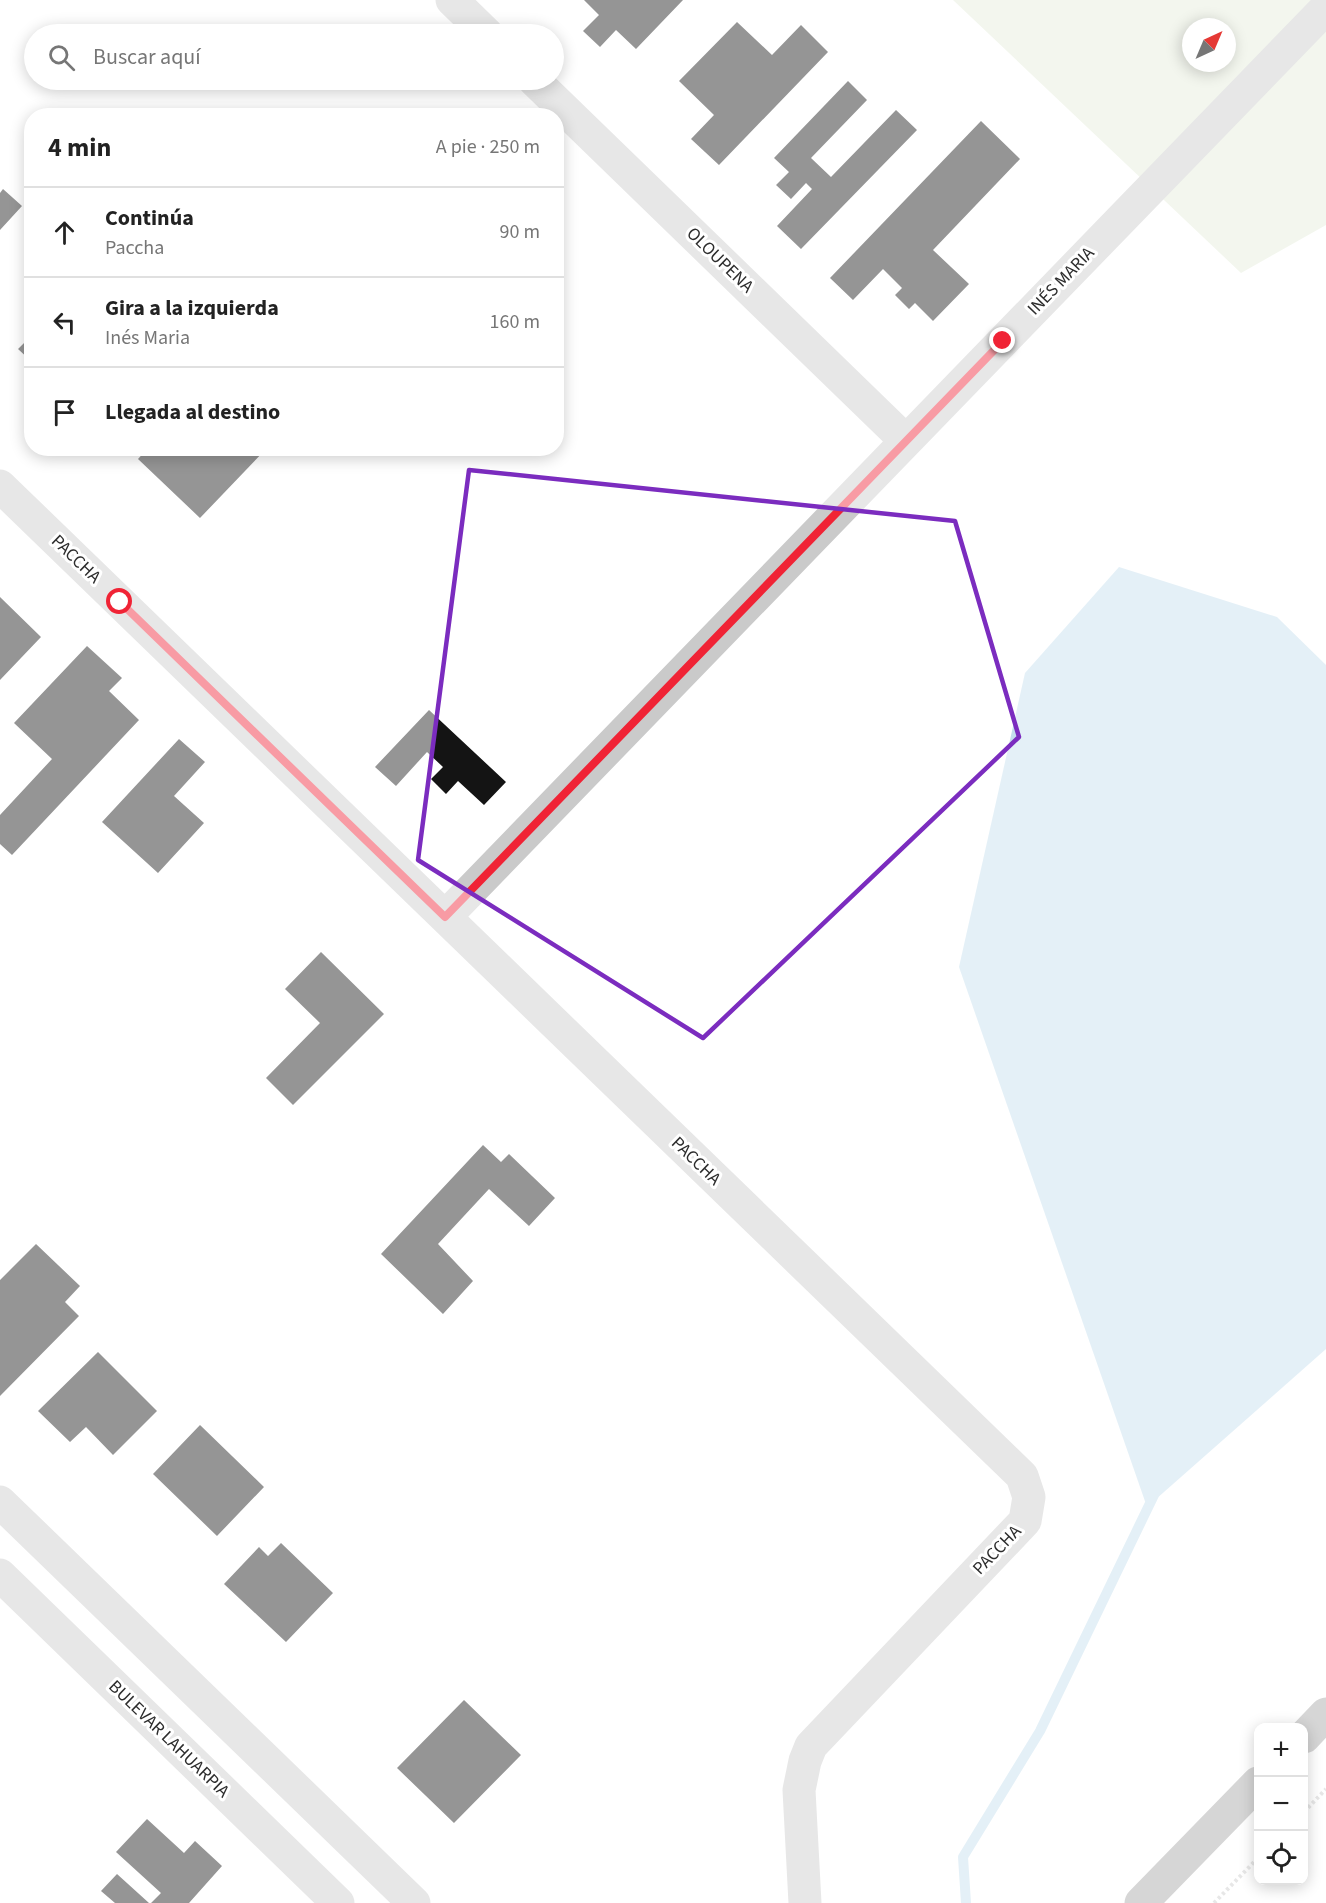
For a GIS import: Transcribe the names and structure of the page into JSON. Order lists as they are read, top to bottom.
{
  "streets": {
    "street": [
      "OLOUPENA",
      "INÉS MARIA",
      "PACCHA",
      "BULEVAR LAHUARPIA"
    ]
  },
  "crossings": [
    ["OLOUPENA", "INÉS MARIA"],
    ["INÉS MARIA", "PACCHA"]
  ],
  "north": "top right",
  "page": {
    "search": "Buscar aquí",
    "heading": ["4 min", "A pie · 250 m"],
    "list": [
      ["Continúa", "Paccha", "90 m"],
      ["Gira a la izquierda", "Inés Maria", "160 m"],
      "Llegada al destino"
    ],
    "map_buttons": ["+", "−"]
  }
}
